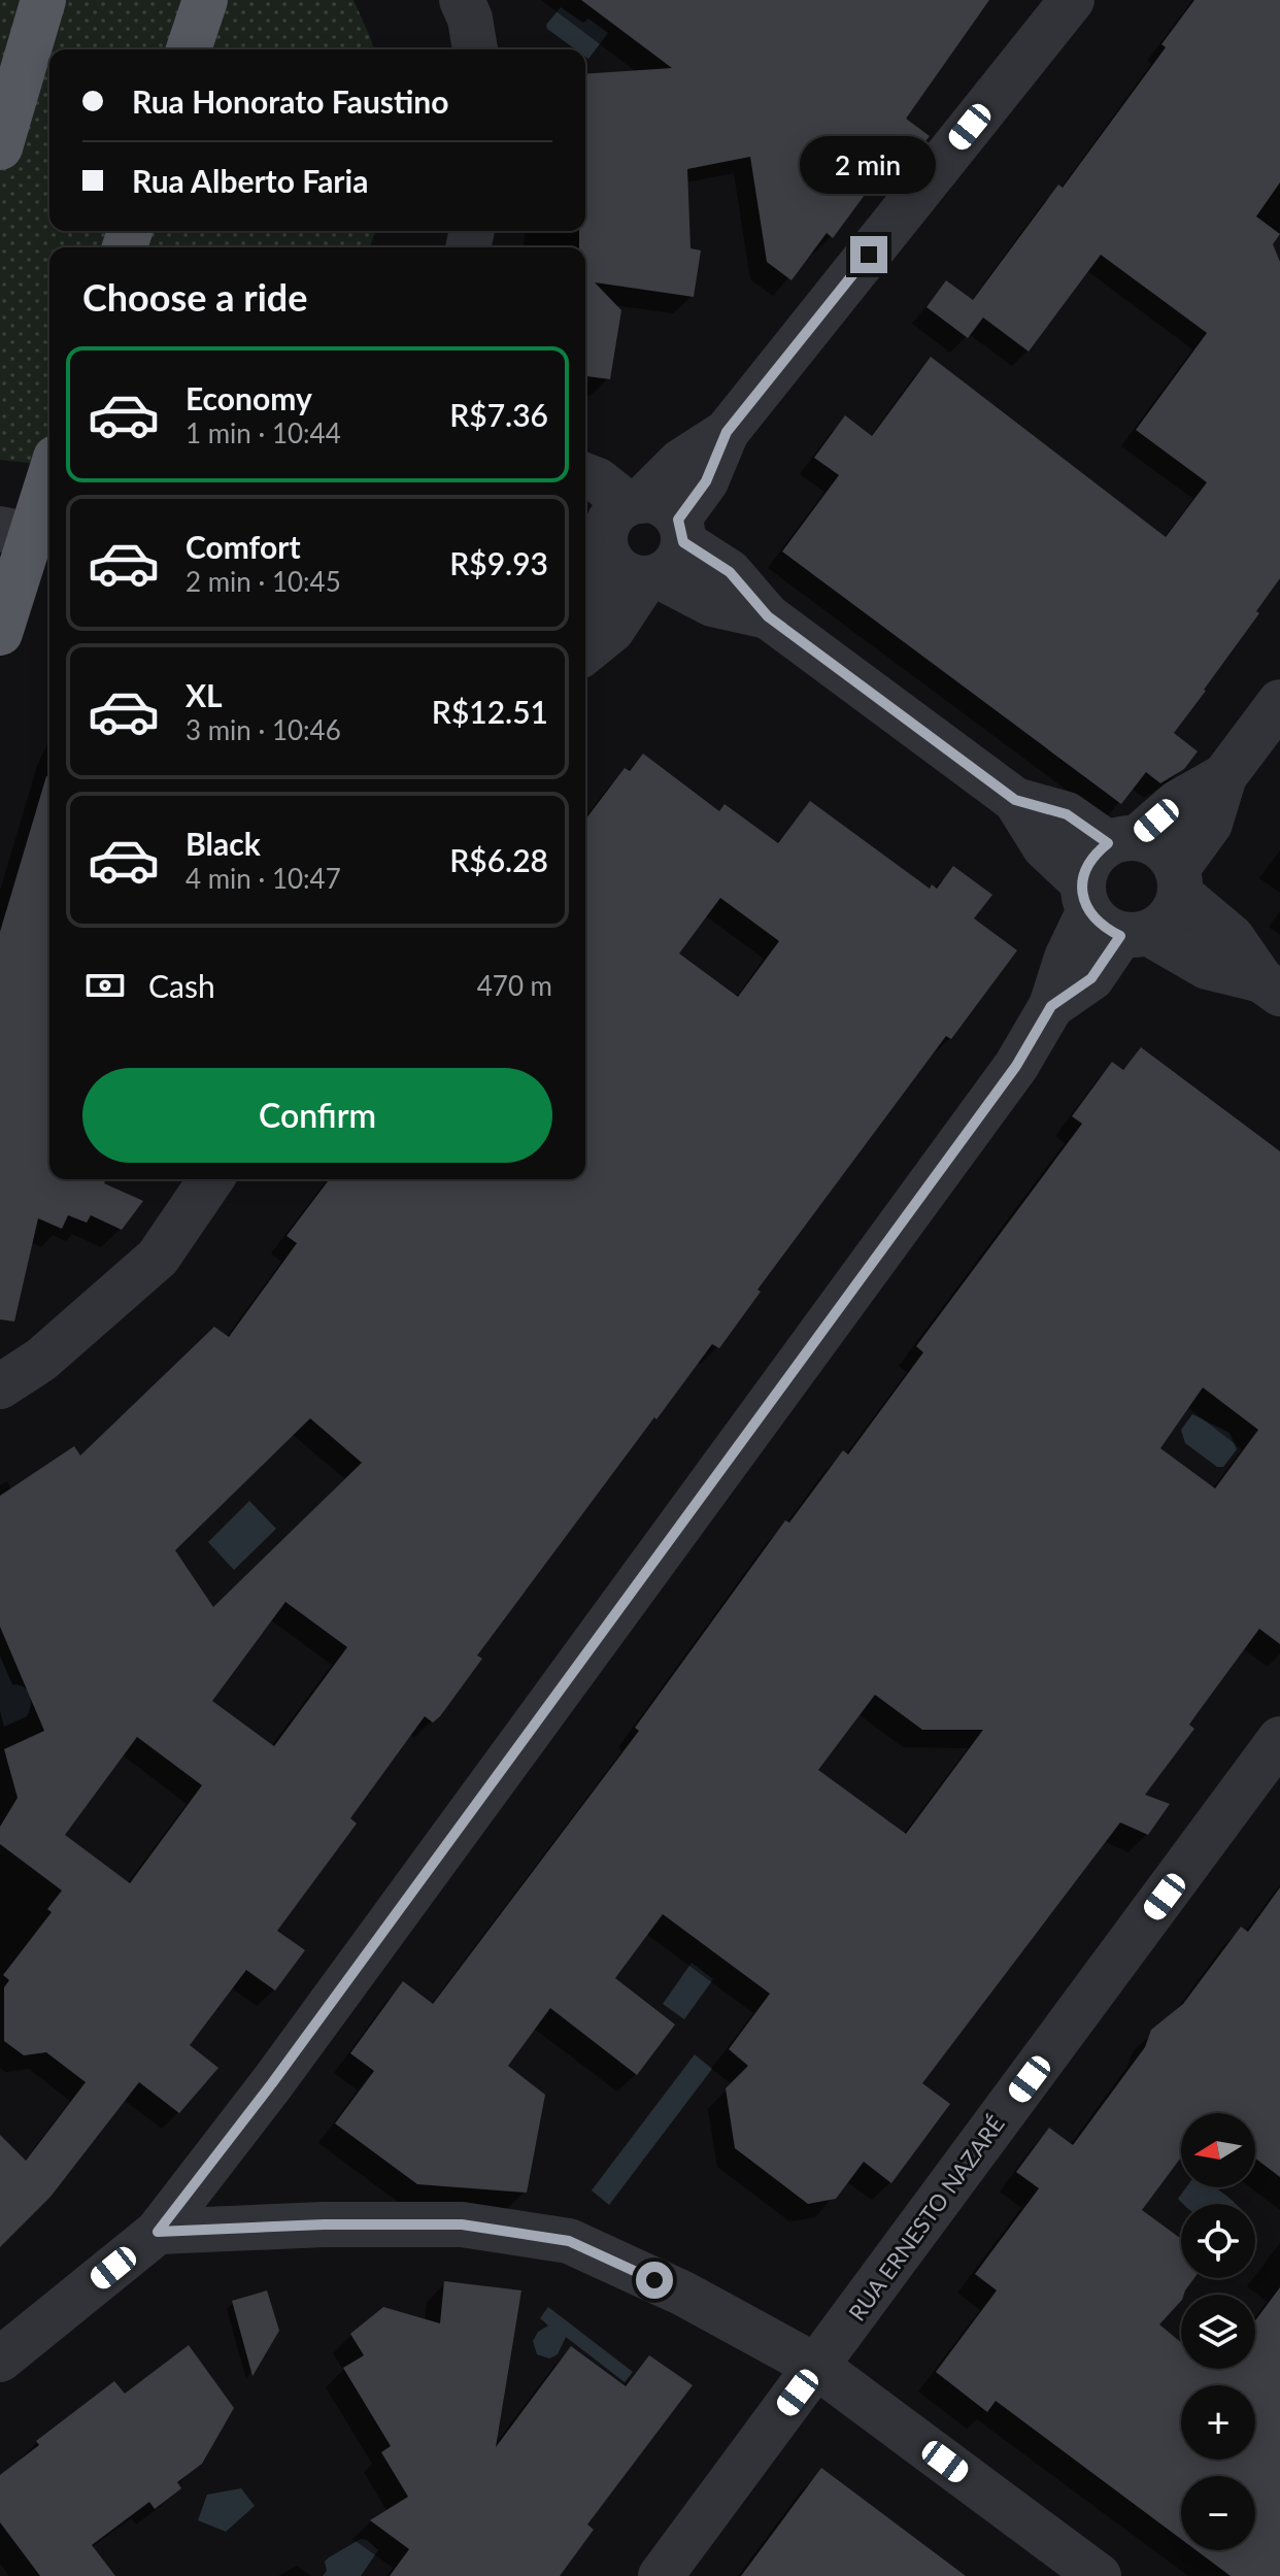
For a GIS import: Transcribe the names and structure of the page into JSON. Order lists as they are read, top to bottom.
{
  "streets": {
    "street": ["RUA ERNESTO NAZARÉ"]
  },
  "north": "left",
  "page": {
    "banner": ["Rua Honorato Faustino", "Rua Alberto Faria"],
    "bubble": "2 min",
    "heading": "Choose a ride",
    "list": [
      {
        "name": "Economy",
        "note": "1 min · 10:44",
        "value": "R$7.36"
      },
      {
        "name": "Comfort",
        "note": "2 min · 10:45",
        "value": "R$9.93"
      },
      {
        "name": "XL",
        "note": "3 min · 10:46",
        "value": "R$12.51"
      },
      {
        "name": "Black",
        "note": "4 min · 10:47",
        "value": "R$6.28"
      }
    ],
    "pay": ["Cash", "470 m"],
    "buttons": "Confirm",
    "map_buttons": ["+", "−"]
  }
}
